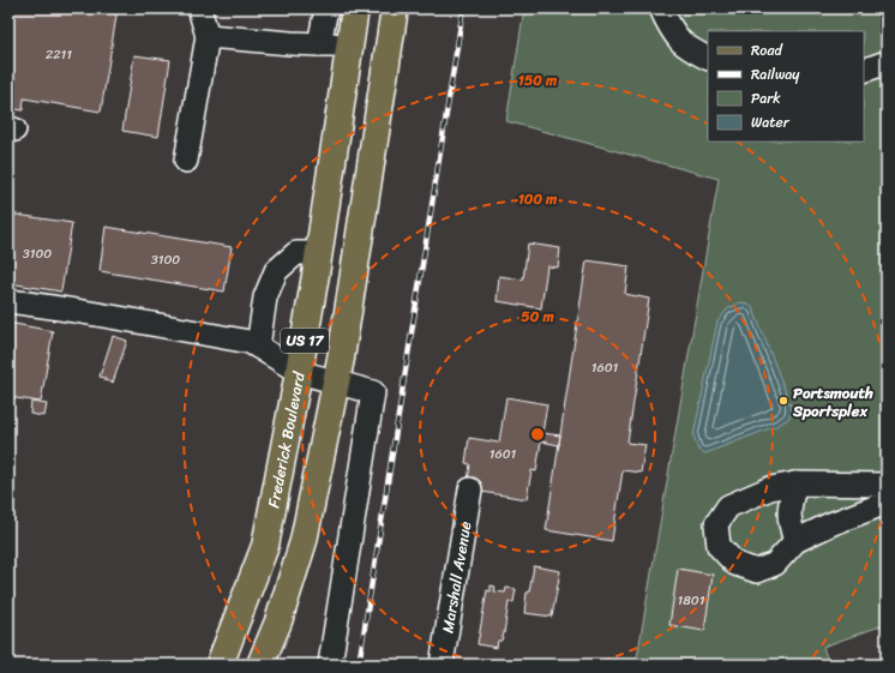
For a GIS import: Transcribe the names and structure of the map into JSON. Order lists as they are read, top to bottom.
{
  "streets": {
    "main road": ["US 17", "Frederick Boulevard"],
    "street": ["Marshall Avenue"]
  },
  "places": ["Portsmouth Sportsplex"],
  "house_numbers": [
    "2211",
    "3100",
    "3100",
    "1601",
    "1601",
    "1801"
  ],
  "legend": [
    "Road",
    "Railway",
    "Park",
    "Water"
  ],
  "rings": ["150 m", "100 m", "50 m"]
}
